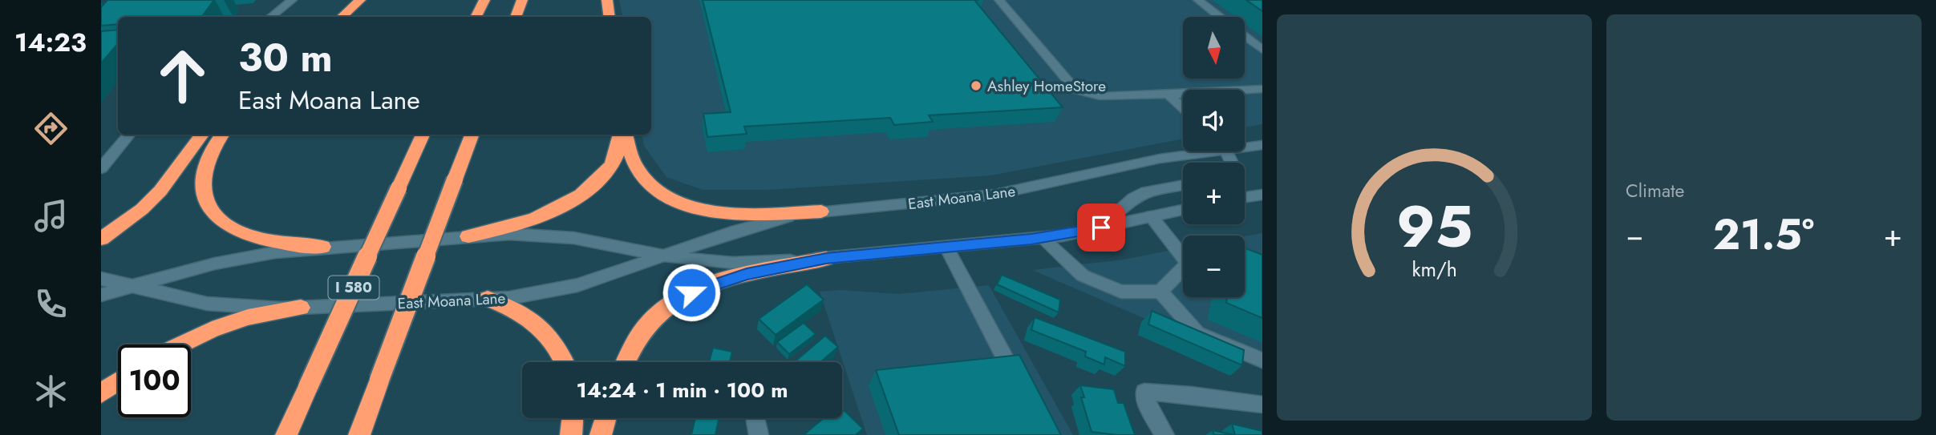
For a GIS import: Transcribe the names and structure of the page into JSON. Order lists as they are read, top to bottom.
{
  "streets": {
    "highway": ["I 580"],
    "main road": ["East Moana Lane"]
  },
  "places": ["Ashley HomeStore"],
  "north": "bottom",
  "page": {
    "tabs": "14:23",
    "tile": "Climate",
    "map_buttons": ["+", "−"],
    "turn": ["30 m", "East Moana Lane"],
    "heat": ["−", "21.5°", "+"],
    "limit": "100",
    "trip": "14:24 · 1 min · 100 m",
    "gauge": ["95", "km/h"]
  }
}
